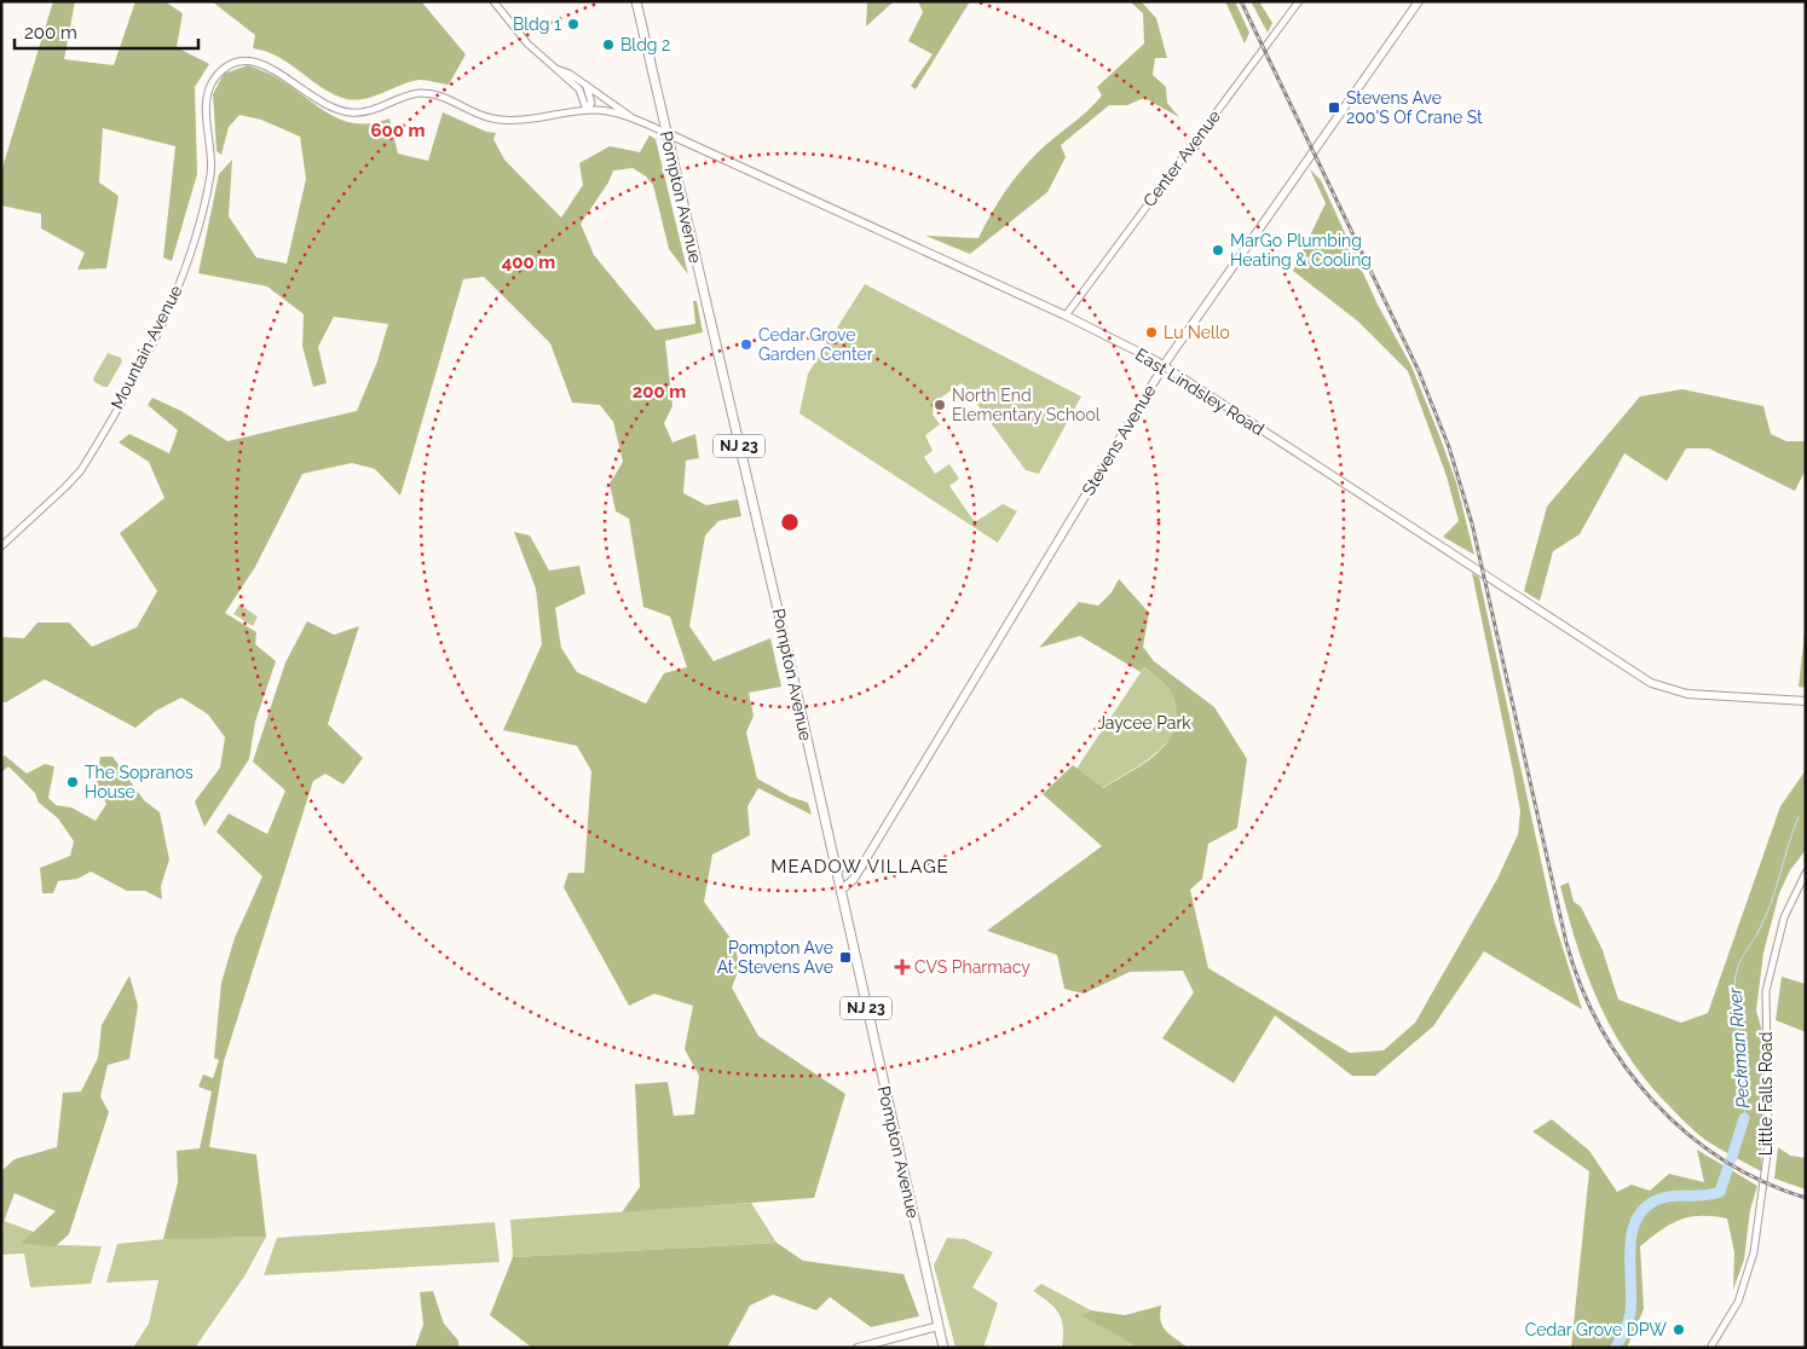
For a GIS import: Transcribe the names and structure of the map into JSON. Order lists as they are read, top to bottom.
{
  "streets": {
    "main road": [
      "Pompton Avenue",
      "East Lindsley Road",
      "Stevens Avenue",
      "NJ 23"
    ],
    "street": ["Center Avenue", "Mountain Avenue", "Little Falls Road"]
  },
  "crossings": [
    ["Center Avenue", "East Lindsley Road"],
    ["Pompton Avenue", "East Lindsley Road"],
    ["Pompton Avenue", "Stevens Avenue"],
    ["East Lindsley Road", "Stevens Avenue"]
  ],
  "districts": ["MEADOW VILLAGE"],
  "water": ["Peckman River"],
  "parks": ["Jaycee Park"],
  "places": {
    "other": [
      "Bldg 1",
      "Bldg 2",
      "MarGo Plumbing Heating & Cooling",
      "Lu Nello",
      "Cedar Grove Garden Center",
      "North End Elementary School",
      "The Sopranos House",
      "Cedar Grove DPW"
    ],
    "transit": ["Stevens Ave 200'S Of Crane St", "Pompton Ave At Stevens Ave"],
    "health": ["CVS Pharmacy"]
  },
  "scale_bar": "200 m",
  "rings": ["600 m", "400 m", "200 m"]
}
